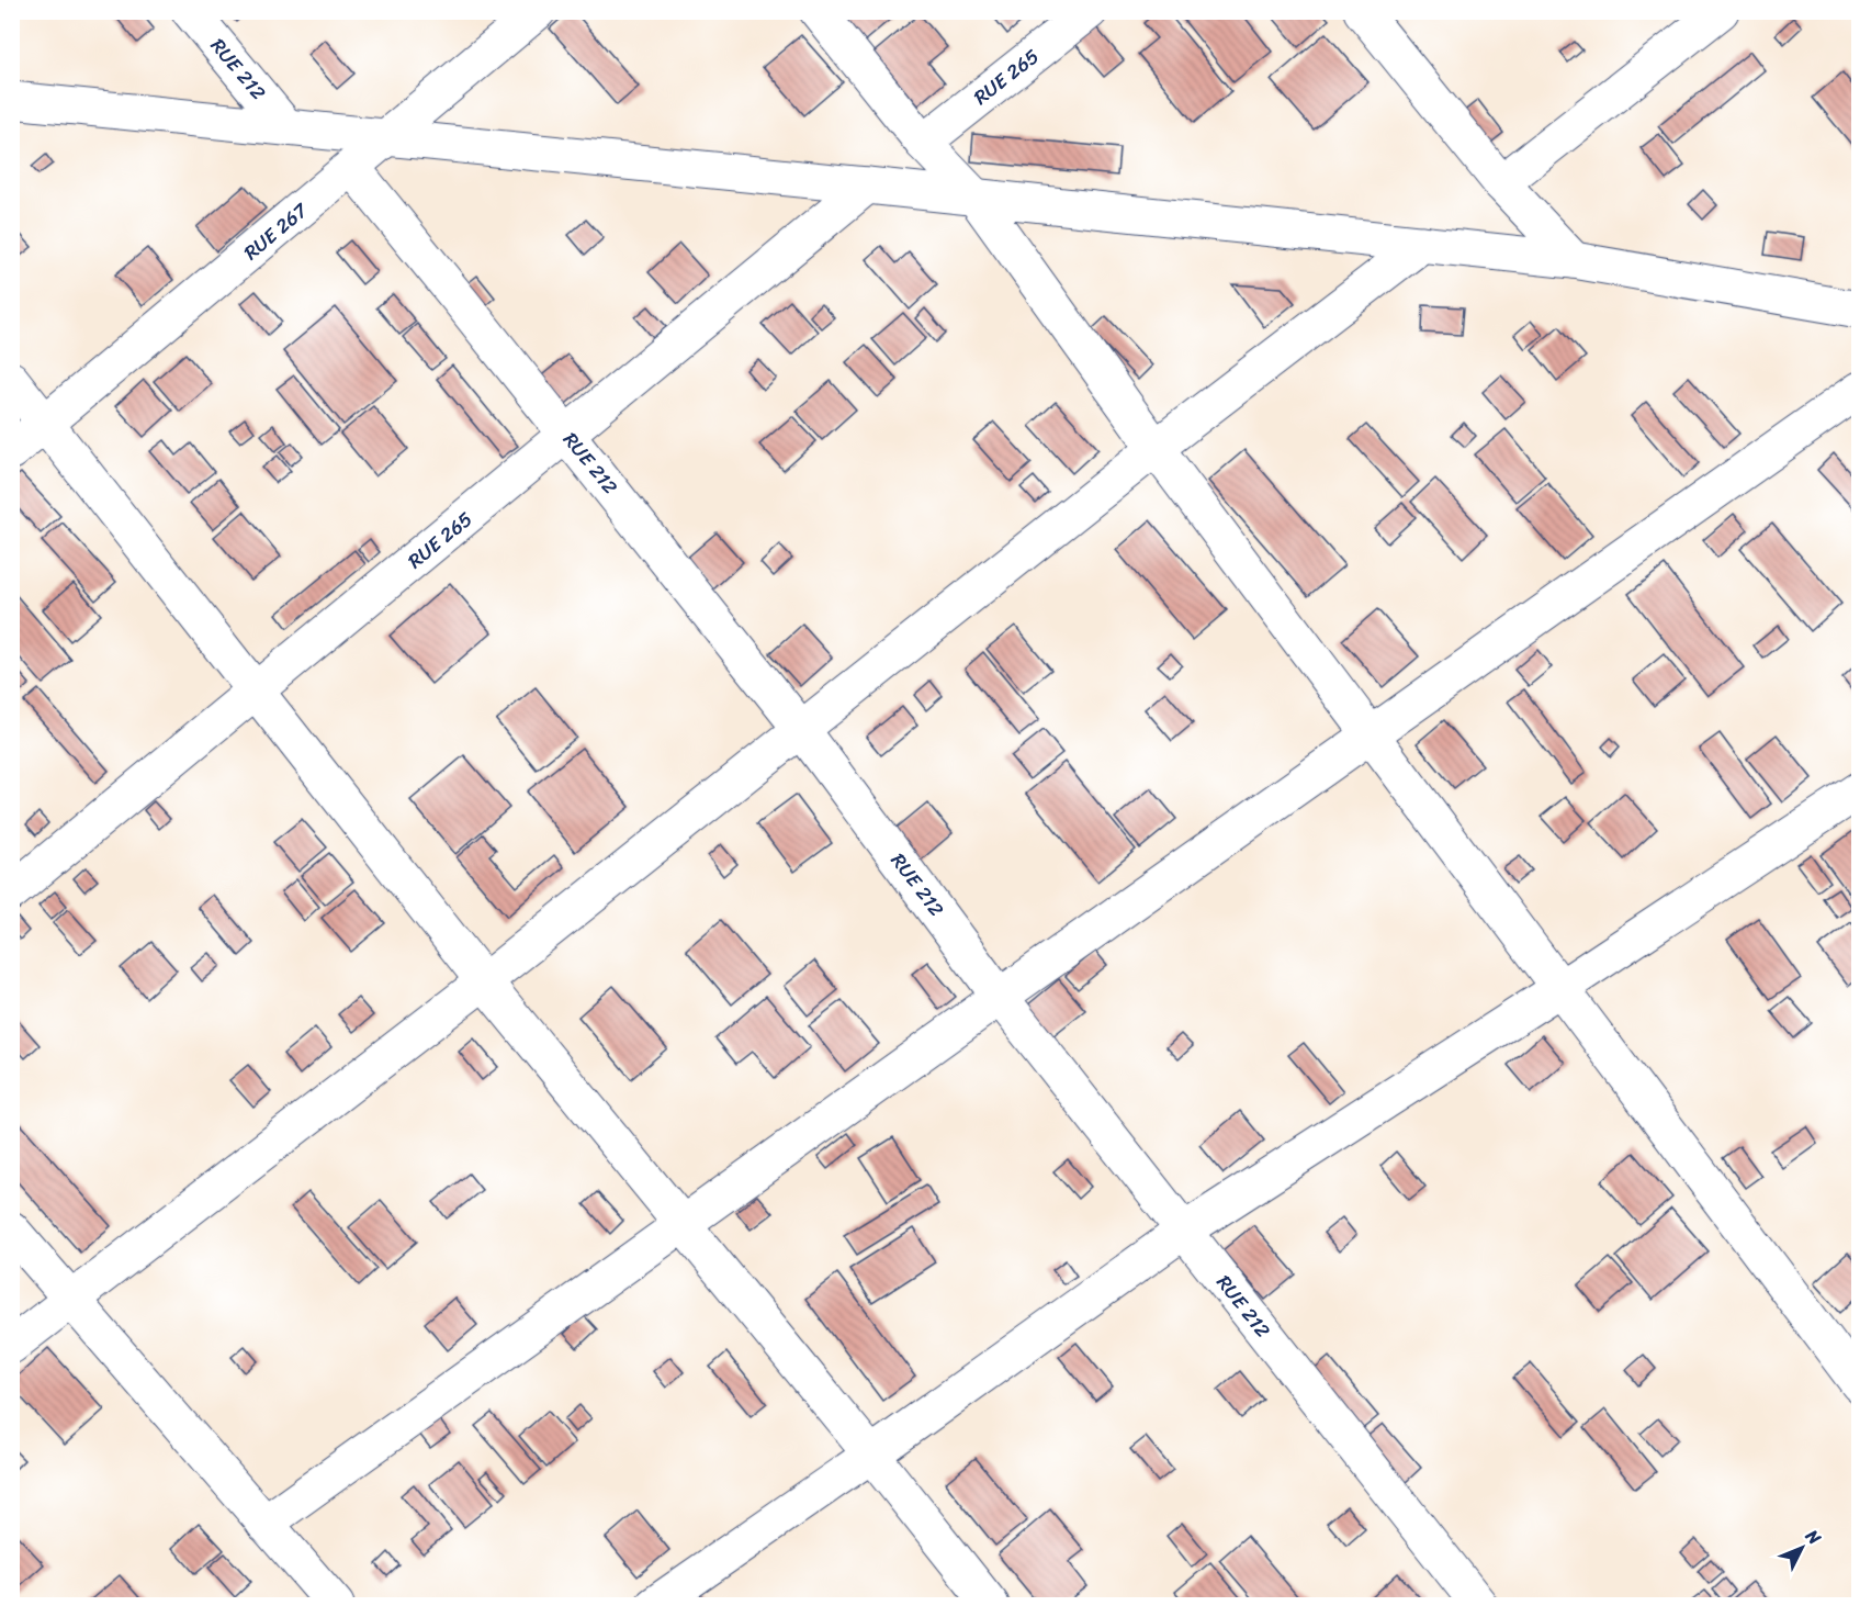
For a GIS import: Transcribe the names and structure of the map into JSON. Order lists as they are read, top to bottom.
{
  "streets": {
    "street": ["RUE 212", "RUE 265", "RUE 267"]
  },
  "crossings": [
    ["RUE 212", "RUE 265"],
    ["RUE 212", "RUE 267"]
  ],
  "north": "top right"
}
